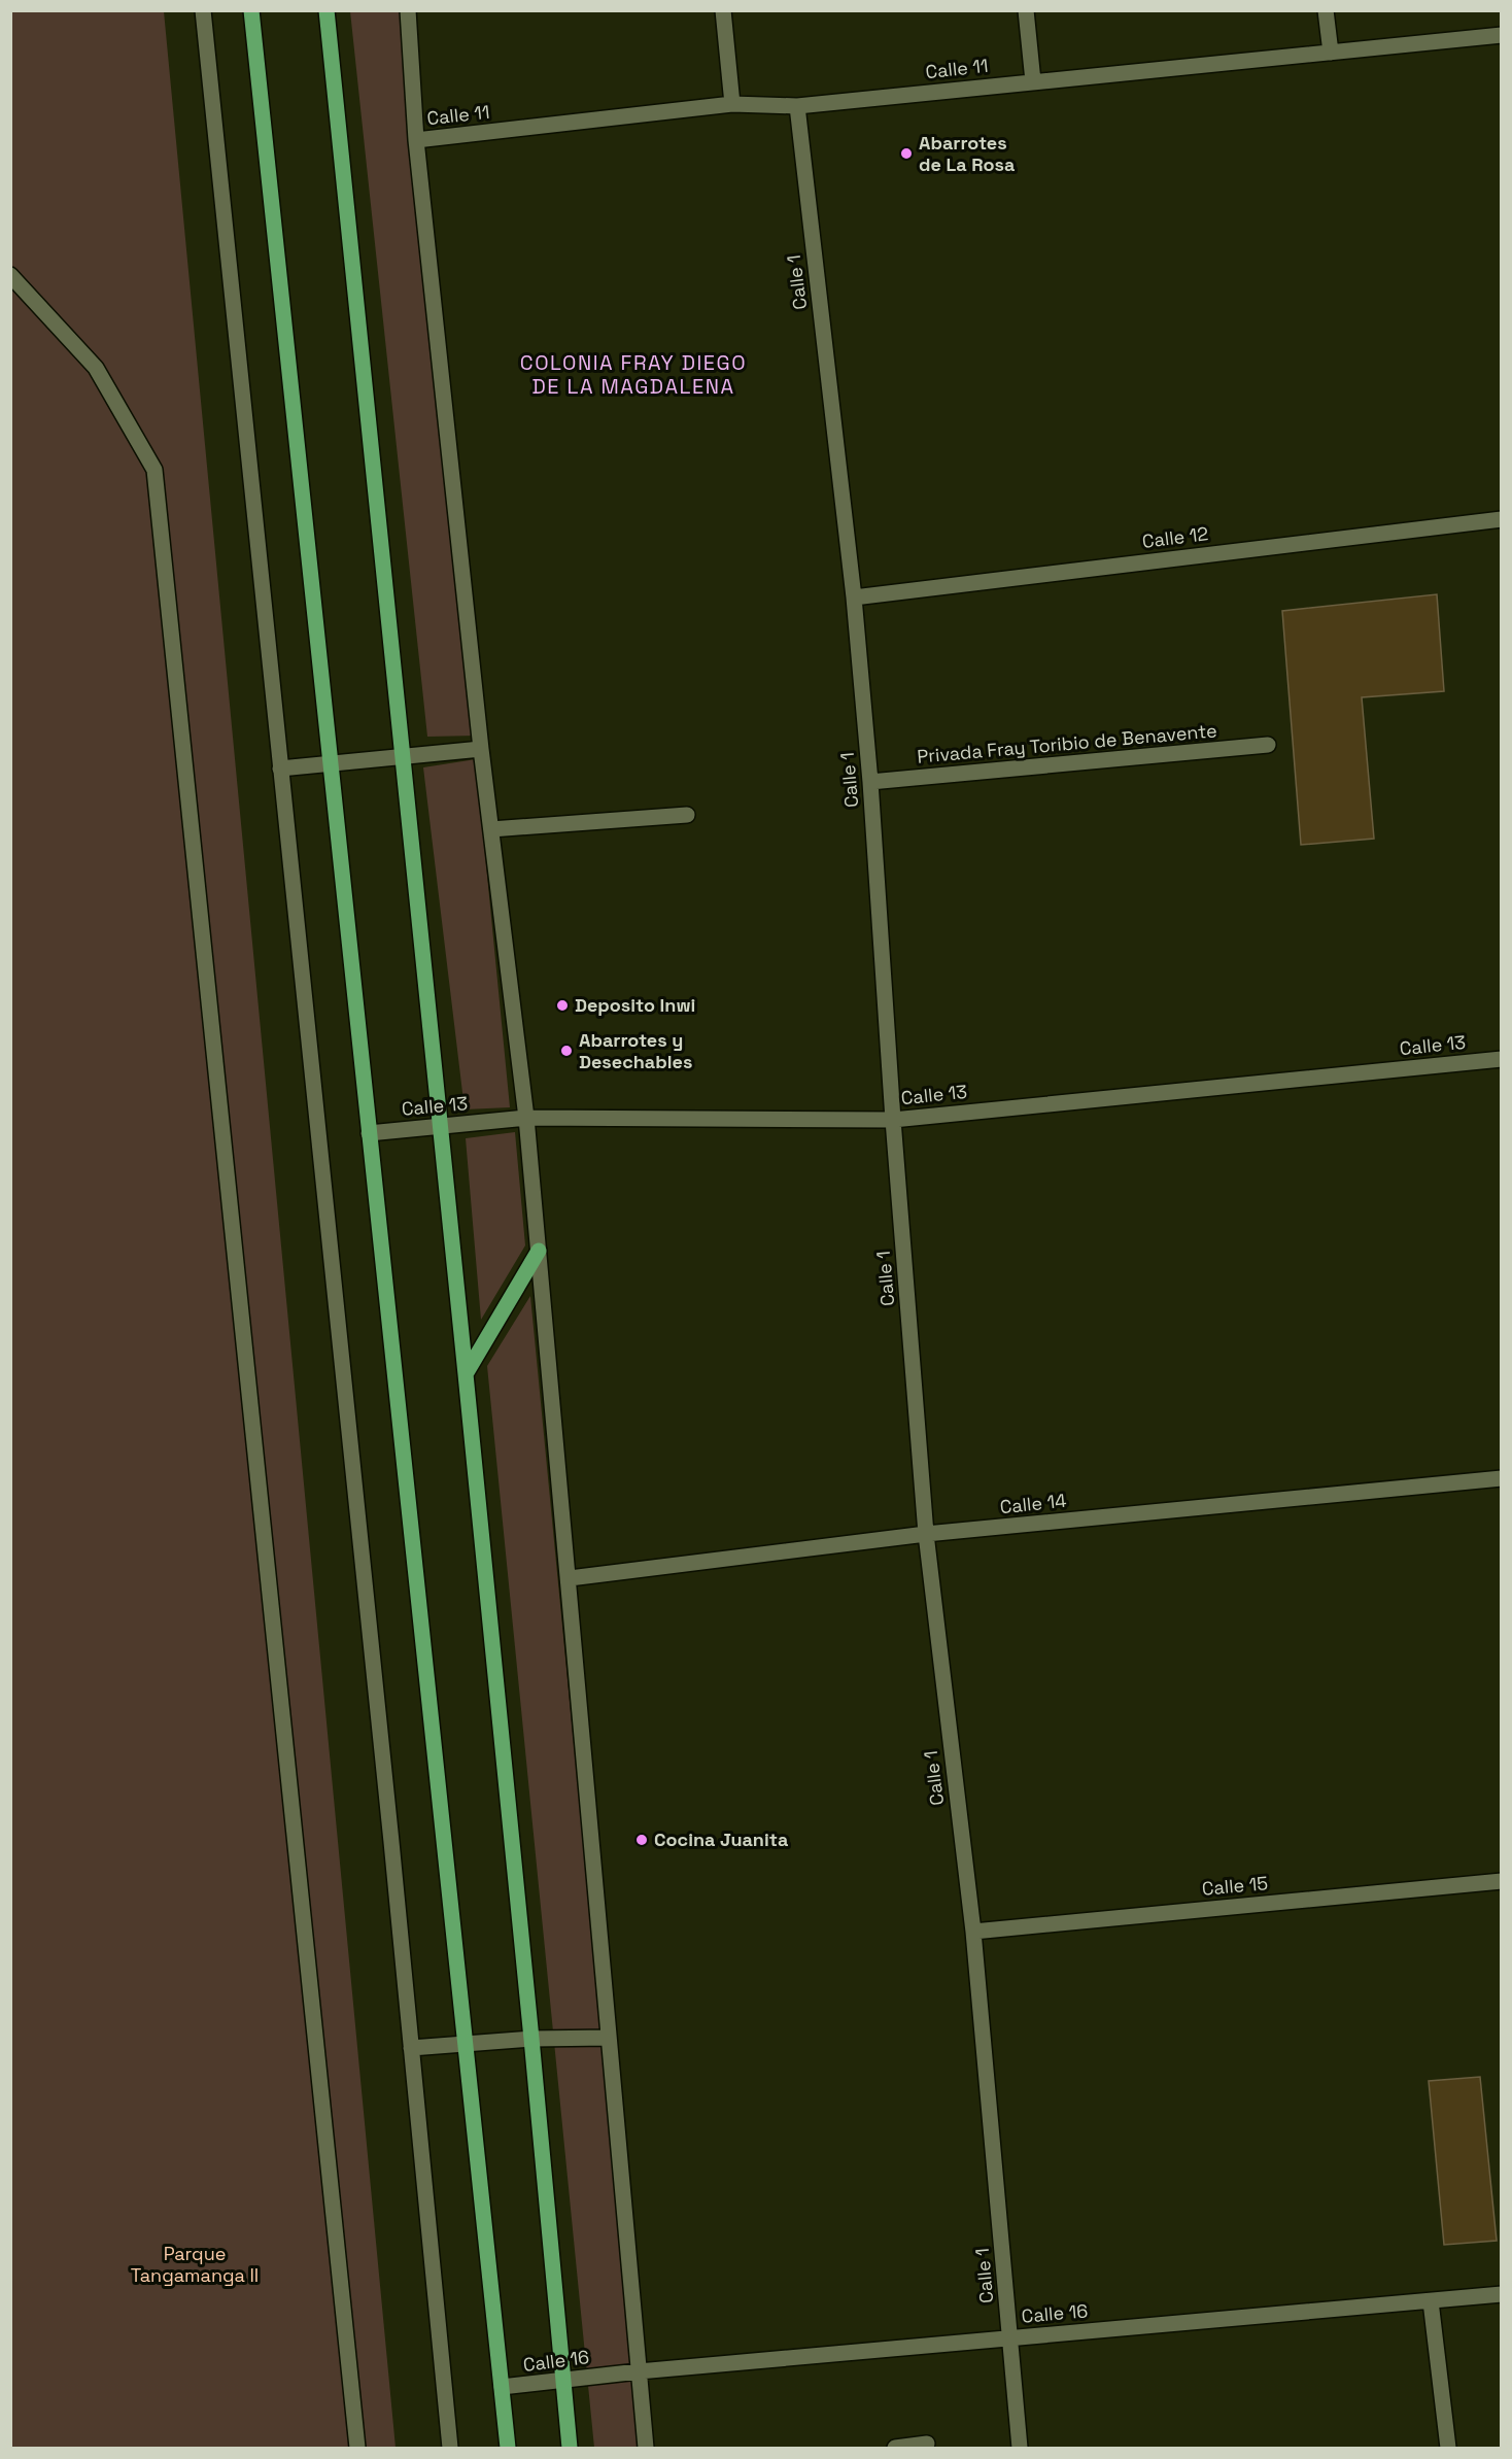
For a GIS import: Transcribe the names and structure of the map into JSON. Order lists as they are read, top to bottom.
{
  "streets": {
    "street": [
      "Calle 11",
      "Calle 1",
      "Calle 12",
      "Privada Fray Toribio de Benavente",
      "Calle 13",
      "Calle 14",
      "Calle 15",
      "Calle 16"
    ]
  },
  "crossings": [
    ["Calle 11", "Calle 1"],
    ["Calle 1", "Calle 12"],
    ["Calle 1", "Privada Fray Toribio de Benavente"],
    ["Calle 1", "Calle 13"],
    ["Calle 1", "Calle 14"],
    ["Calle 1", "Calle 15"],
    ["Calle 1", "Calle 16"]
  ],
  "districts": ["COLONIA FRAY DIEGO DE LA MAGDALENA"],
  "parks": ["Parque Tangamanga II"],
  "places": [
    "Abarrotes de La Rosa",
    "Deposito Inwi",
    "Abarrotes y Desechables",
    "Cocina Juanita"
  ]
}
